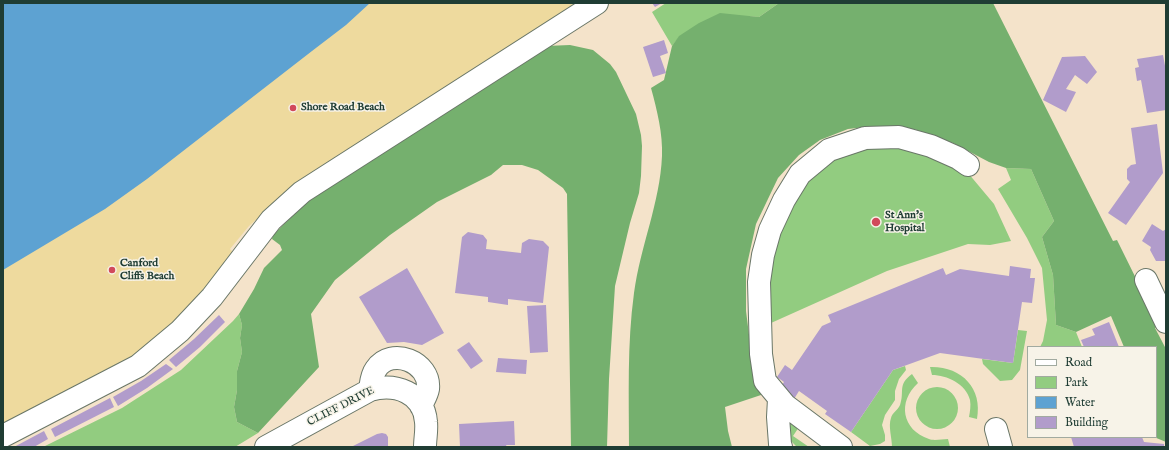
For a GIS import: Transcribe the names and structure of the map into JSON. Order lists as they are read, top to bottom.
{
  "streets": {
    "street": ["CLIFF DRIVE"]
  },
  "places": ["Shore Road Beach", "St Ann's Hospital", "Canford Cliffs Beach"],
  "legend": [
    "Road",
    "Park",
    "Water",
    "Building"
  ]
}
